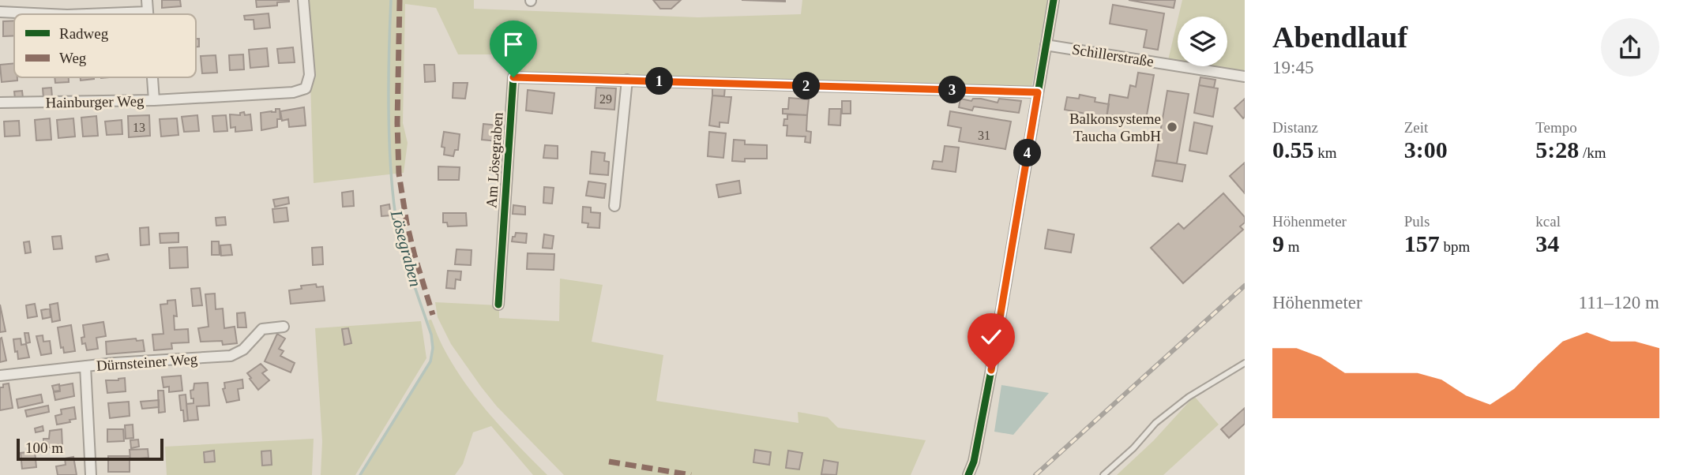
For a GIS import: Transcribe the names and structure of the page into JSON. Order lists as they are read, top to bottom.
{
  "streets": {
    "street": [
      "Schillerstraße",
      "Hainburger Weg",
      "Am Lösegraben",
      "Dürnsteiner Weg"
    ]
  },
  "water": ["Lösegraben"],
  "places": ["Balkonsysteme Taucha GmbH"],
  "house_numbers": ["29", "13", "31"],
  "legend": ["Radweg", "Weg"],
  "scale_bar": "100 m",
  "page": {
    "heading": ["Abendlauf", "19:45"],
    "pins": [
      "1",
      "2",
      "3",
      "4"
    ],
    "stats": [
      ["Distanz", "0.55 km"],
      ["Zeit", "3:00"],
      ["Tempo", "5:28 /km"],
      ["Höhenmeter", "9 m"],
      ["Puls", "157 bpm"],
      ["kcal", "34"]
    ],
    "chart": ["Höhenmeter", "111–120 m"],
    "scale": "100 m"
  }
}
